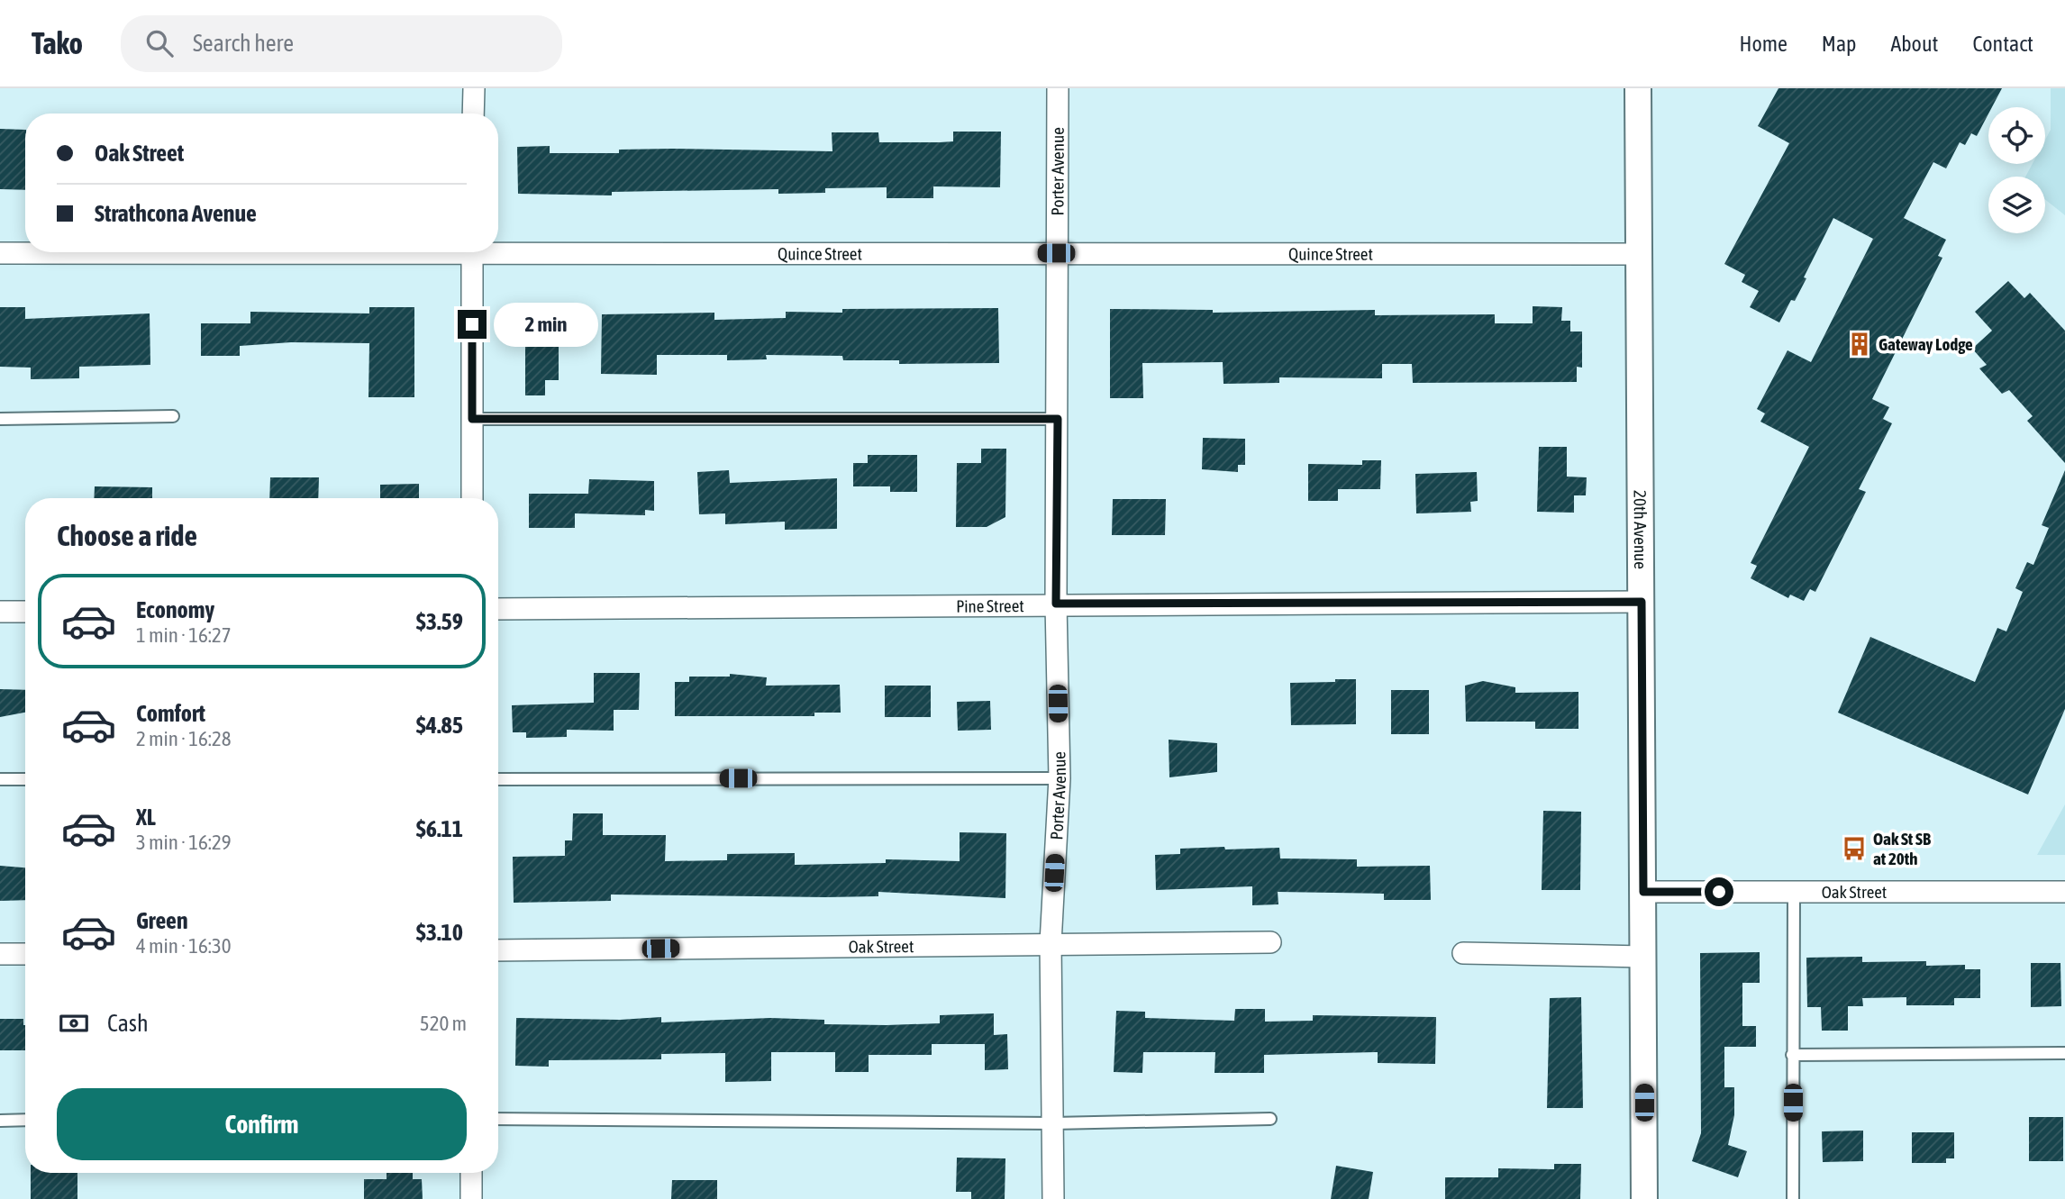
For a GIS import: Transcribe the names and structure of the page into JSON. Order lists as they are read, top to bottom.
{
  "streets": {
    "street": [
      "Porter Avenue",
      "Quince Street",
      "20th Avenue",
      "Pine Street",
      "Oak Street"
    ]
  },
  "crossings": [
    ["Porter Avenue", "Quince Street"],
    ["Porter Avenue", "Pine Street"],
    ["Porter Avenue", "Oak Street"],
    ["Quince Street", "20th Avenue"],
    ["20th Avenue", "Pine Street"],
    ["20th Avenue", "Oak Street"]
  ],
  "places": {
    "building": ["Gateway Lodge"],
    "bus stop": ["Oak St SB at 20th"]
  },
  "page": {
    "header": "Tako",
    "search": "Search here",
    "nav": [
      "Home",
      "Map",
      "About",
      "Contact"
    ],
    "banner": ["Oak Street", "Strathcona Avenue"],
    "bubble": "2 min",
    "heading": "Choose a ride",
    "list": [
      {
        "name": "Economy",
        "note": "1 min · 16:27",
        "value": "$3.59"
      },
      {
        "name": "Comfort",
        "note": "2 min · 16:28",
        "value": "$4.85"
      },
      {
        "name": "XL",
        "note": "3 min · 16:29",
        "value": "$6.11"
      },
      {
        "name": "Green",
        "note": "4 min · 16:30",
        "value": "$3.10"
      }
    ],
    "pay": ["Cash", "520 m"],
    "buttons": "Confirm"
  }
}
